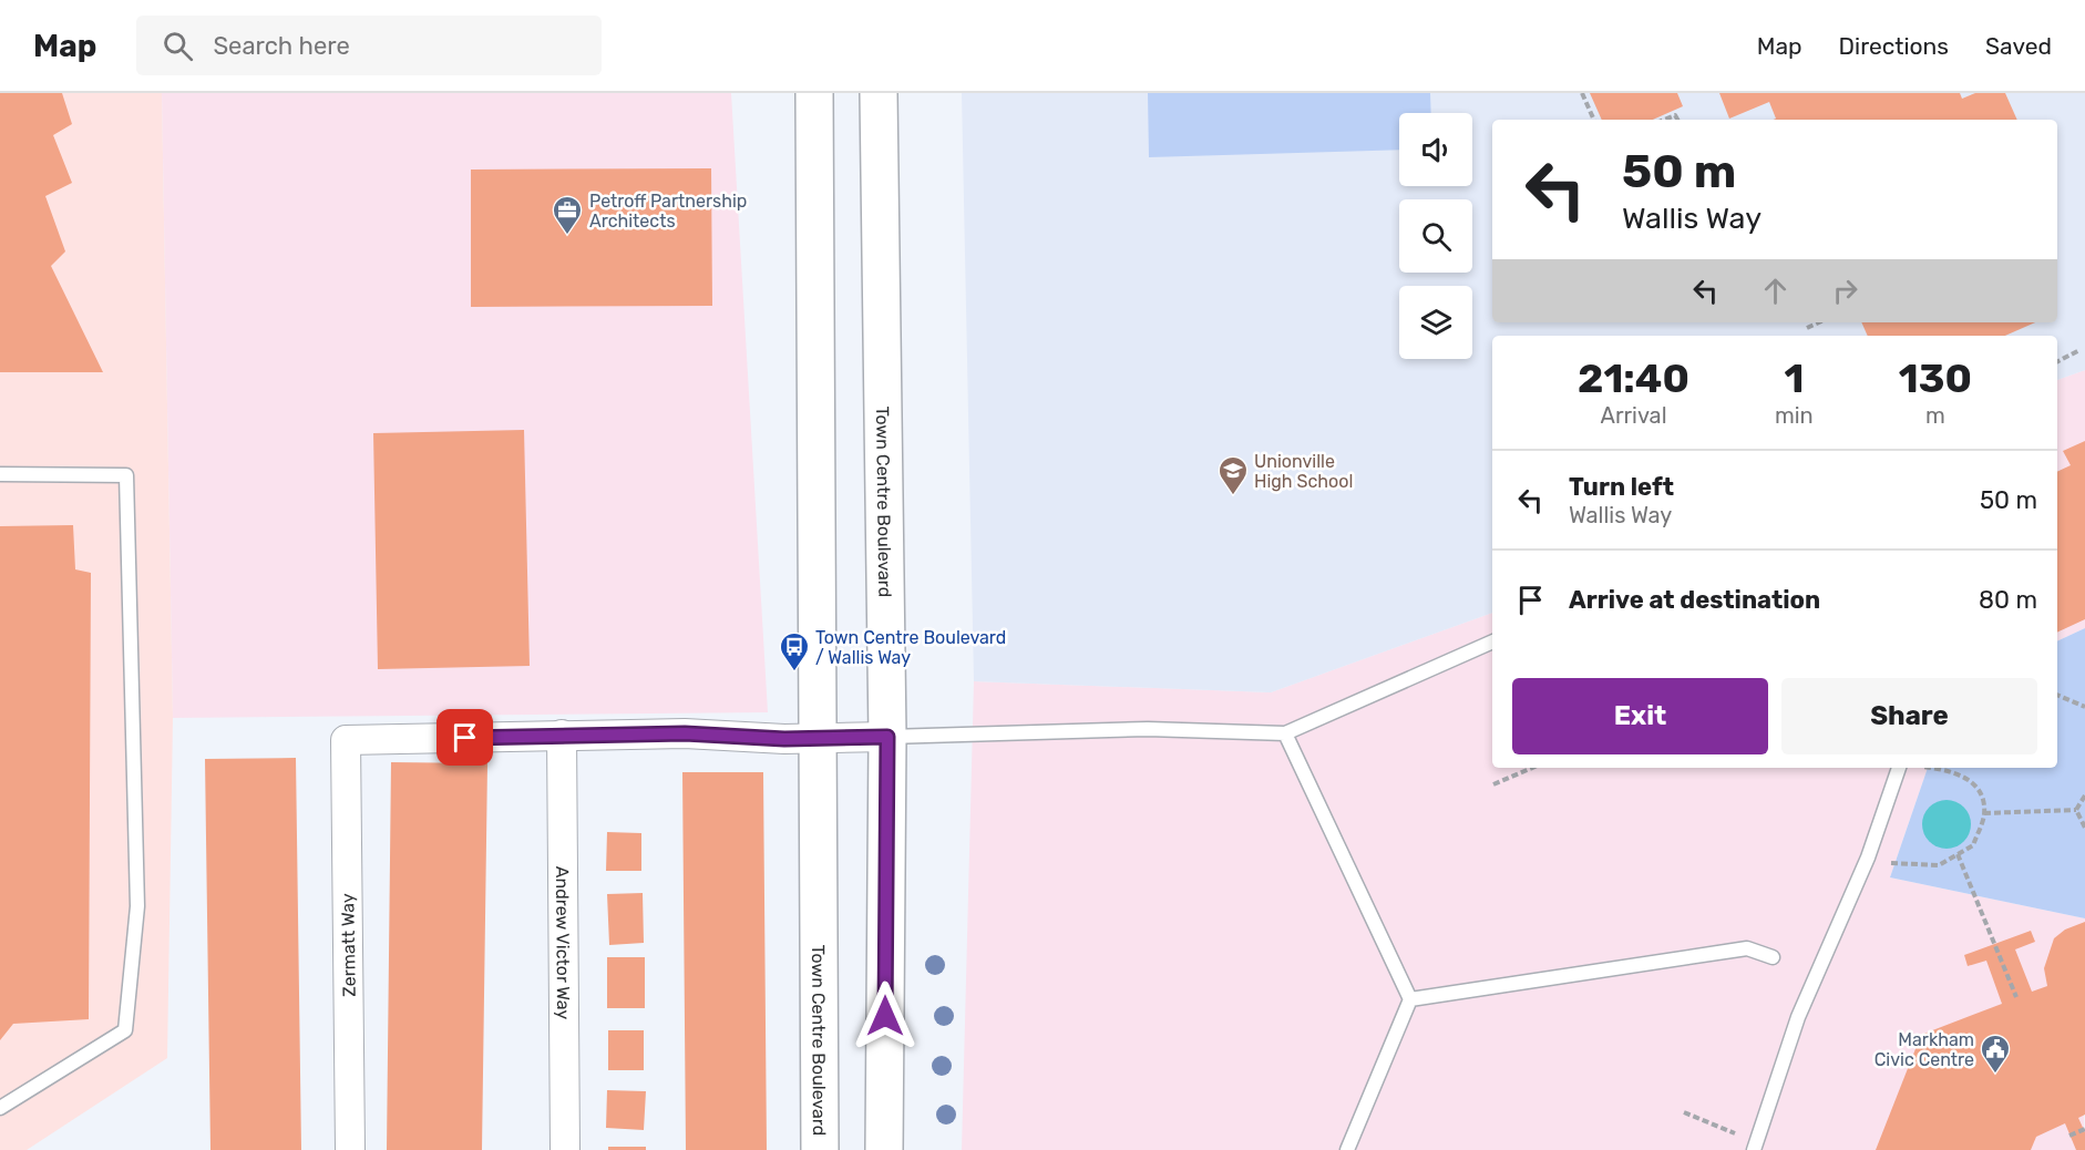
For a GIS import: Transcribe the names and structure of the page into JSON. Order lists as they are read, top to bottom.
{
  "streets": {
    "main road": ["Town Centre Boulevard"],
    "street": ["Andrew Victor Way", "Zermatt Way"]
  },
  "crossings": [
    ["Andrew Victor Way", "Zermatt Way"]
  ],
  "places": {
    "office": ["Petroff Partnership Architects"],
    "school or university": ["Unionville High School"],
    "bus stop": ["Town Centre Boulevard / Wallis Way"],
    "public building": ["Markham Civic Centre"]
  },
  "page": {
    "header": "Map",
    "search": "Search here",
    "nav": ["Map", "Directions", "Saved"],
    "turn": ["50 m", "Wallis Way"],
    "eta": [
      "21:40",
      "Arrival",
      "1",
      "min",
      "130",
      "m"
    ],
    "list": [
      {
        "name": "Turn left",
        "note": "Wallis Way",
        "value": "50 m"
      },
      {
        "name": "Arrive at destination",
        "value": "80 m"
      }
    ],
    "buttons": ["Exit", "Share"]
  }
}
